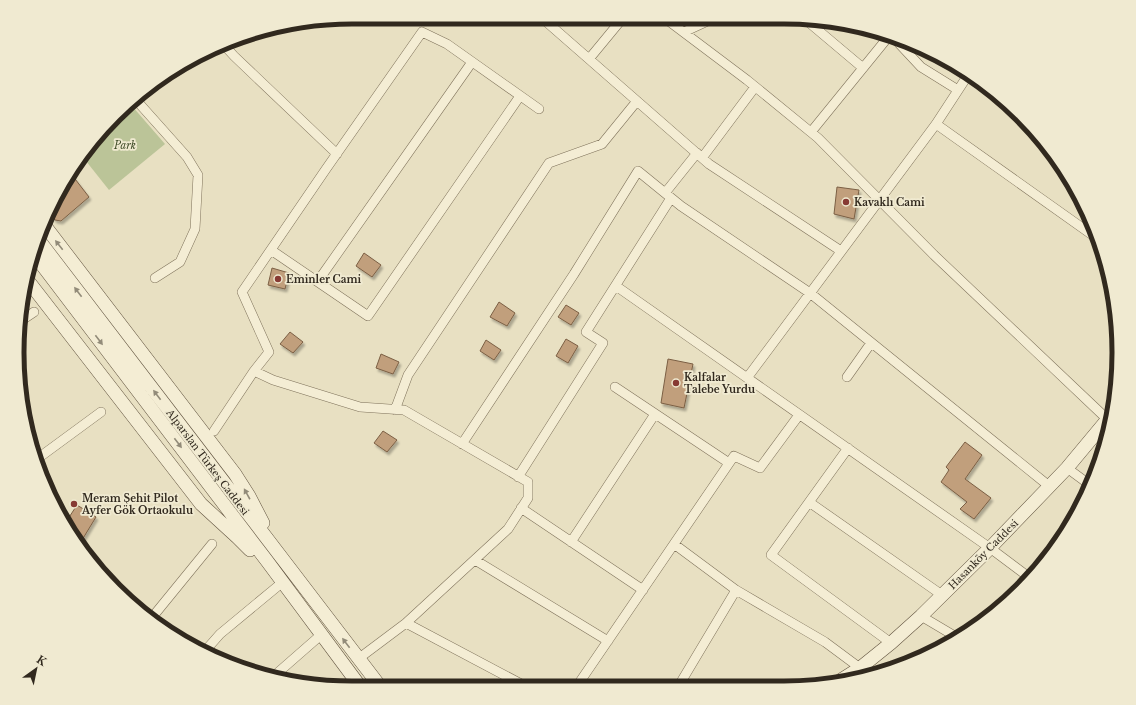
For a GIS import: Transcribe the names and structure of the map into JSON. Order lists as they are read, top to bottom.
{
  "streets": {
    "main road": ["Alparslan Türkeş Caddesi", "Hasanköy Caddesi"]
  },
  "parks": ["Park"],
  "places": [
    "Kavaklı Cami",
    "Eminler Cami",
    "Kalfalar Talebe Yurdu",
    "Meram Şehit Pilot Ayfer Gök Ortaokulu"
  ],
  "north": "top right"
}
